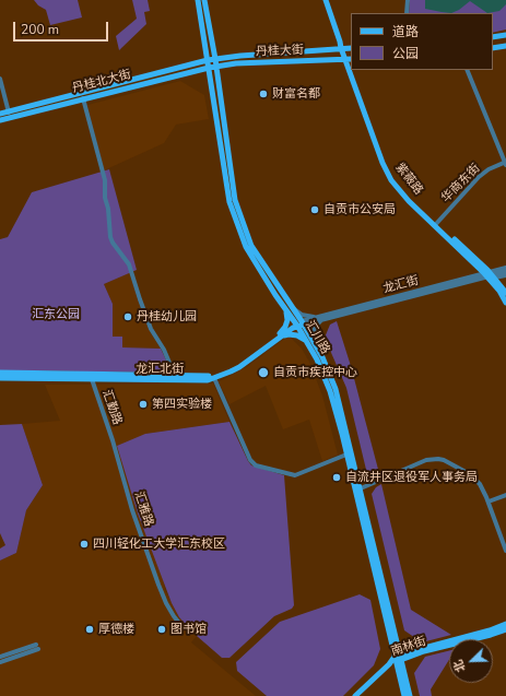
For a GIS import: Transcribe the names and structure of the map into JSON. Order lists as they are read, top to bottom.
{
  "streets": {
    "main road": [
      "丹桂大街",
      "丹桂北大街",
      "紫薇路",
      "汇川路",
      "龙汇北街",
      "南林街"
    ],
    "street": [
      "华商东街",
      "龙汇街",
      "汇勤路",
      "汇雅路"
    ]
  },
  "crossings": [
    ["丹桂大街", "丹桂北大街"],
    ["丹桂大街", "紫薇路"],
    ["丹桂大街", "汇川路"],
    ["丹桂北大街", "紫薇路"],
    ["丹桂北大街", "汇川路"],
    ["紫薇路", "华商东街"],
    ["紫薇路", "龙汇街"],
    ["龙汇街", "汇川路"],
    ["龙汇街", "龙汇北街"],
    ["汇川路", "龙汇北街"],
    ["汇川路", "南林街"],
    ["龙汇北街", "汇勤路"],
    ["汇勤路", "汇雅路"]
  ],
  "parks": ["汇东公园"],
  "places": [
    "财富名都",
    "自贡市公安局",
    "丹桂幼儿园",
    "自贡市疾控中心",
    "第四实验楼",
    "自流井区退役军人事务局",
    "四川轻化工大学汇东校区",
    "厚德楼",
    "图书馆"
  ],
  "legend": ["道路", "公园"],
  "scale_bar": "200 m",
  "north": "bottom left"
}
